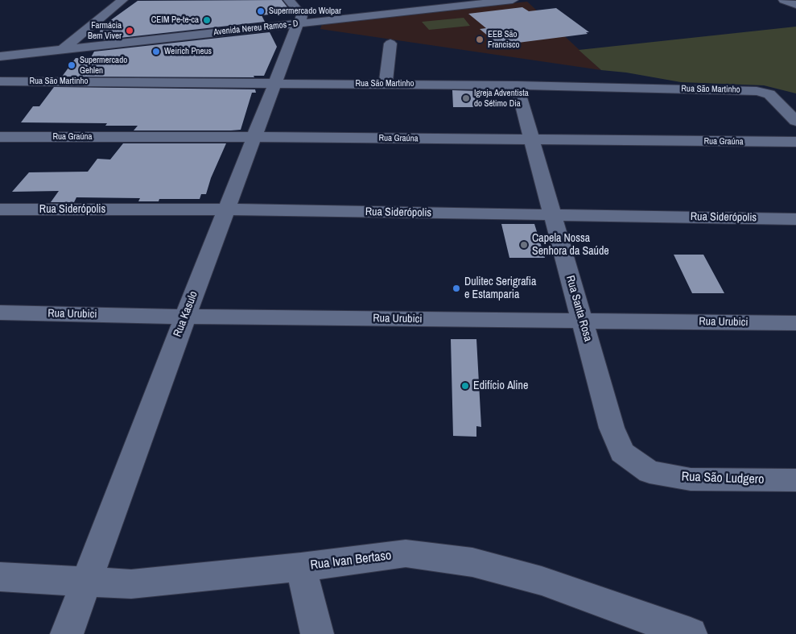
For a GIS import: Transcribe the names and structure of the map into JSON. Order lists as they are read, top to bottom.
{
  "streets": {
    "street": [
      "Avenida Nereu Ramos - D",
      "Rua São Martinho",
      "Rua Graúna",
      "Rua Siderópolis",
      "Rua Santa Rosa",
      "Rua Urubici",
      "Rua Kasulo",
      "Rua São Ludgero",
      "Rua Ivan Bertaso"
    ]
  },
  "crossings": [
    ["Avenida Nereu Ramos - D", "Rua Kasulo"],
    ["Rua São Martinho", "Rua Santa Rosa"],
    ["Rua São Martinho", "Rua Kasulo"],
    ["Rua Graúna", "Rua Santa Rosa"],
    ["Rua Graúna", "Rua Kasulo"],
    ["Rua Siderópolis", "Rua Santa Rosa"],
    ["Rua Siderópolis", "Rua Kasulo"],
    ["Rua Santa Rosa", "Rua Urubici"],
    ["Rua Santa Rosa", "Rua São Ludgero"],
    ["Rua Urubici", "Rua Kasulo"],
    ["Rua Kasulo", "Rua Ivan Bertaso"]
  ],
  "places": [
    "Supermercado Wolpar",
    "CEIM Pe-te-ca",
    "Farmácia Bem Viver",
    "EEB São Francisco",
    "Weirich Pneus",
    "Supermercado Gehlen",
    "Igreja Adventista do Sétimo Dia",
    "Capela Nossa Senhora da Saúde",
    "Dulitec Serigrafia e Estamparia",
    "Edifício Aline"
  ]
}
